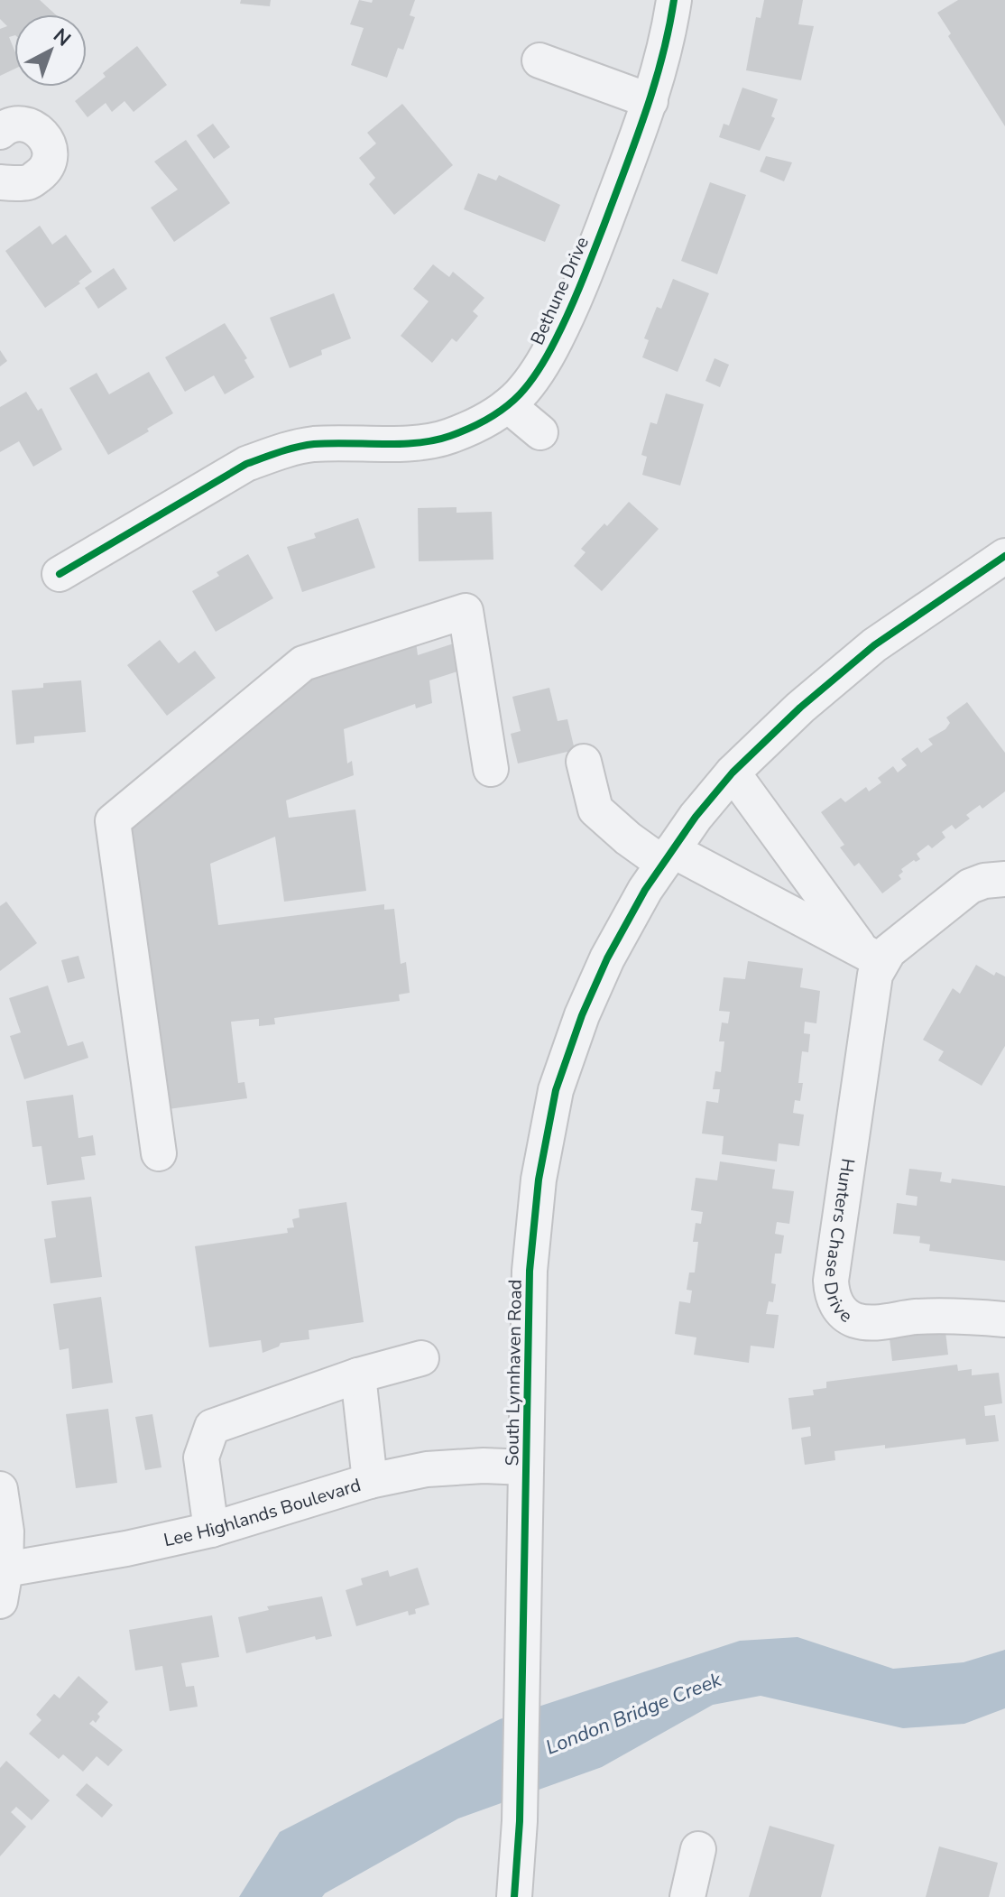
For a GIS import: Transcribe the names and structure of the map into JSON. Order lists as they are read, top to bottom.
{
  "streets": {
    "street": [
      "Bethune Drive",
      "Hunters Chase Drive",
      "South Lynnhaven Road",
      "Lee Highlands Boulevard"
    ]
  },
  "crossings": [
    ["South Lynnhaven Road", "Lee Highlands Boulevard"]
  ],
  "water": ["London Bridge Creek"],
  "north": "top right"
}
